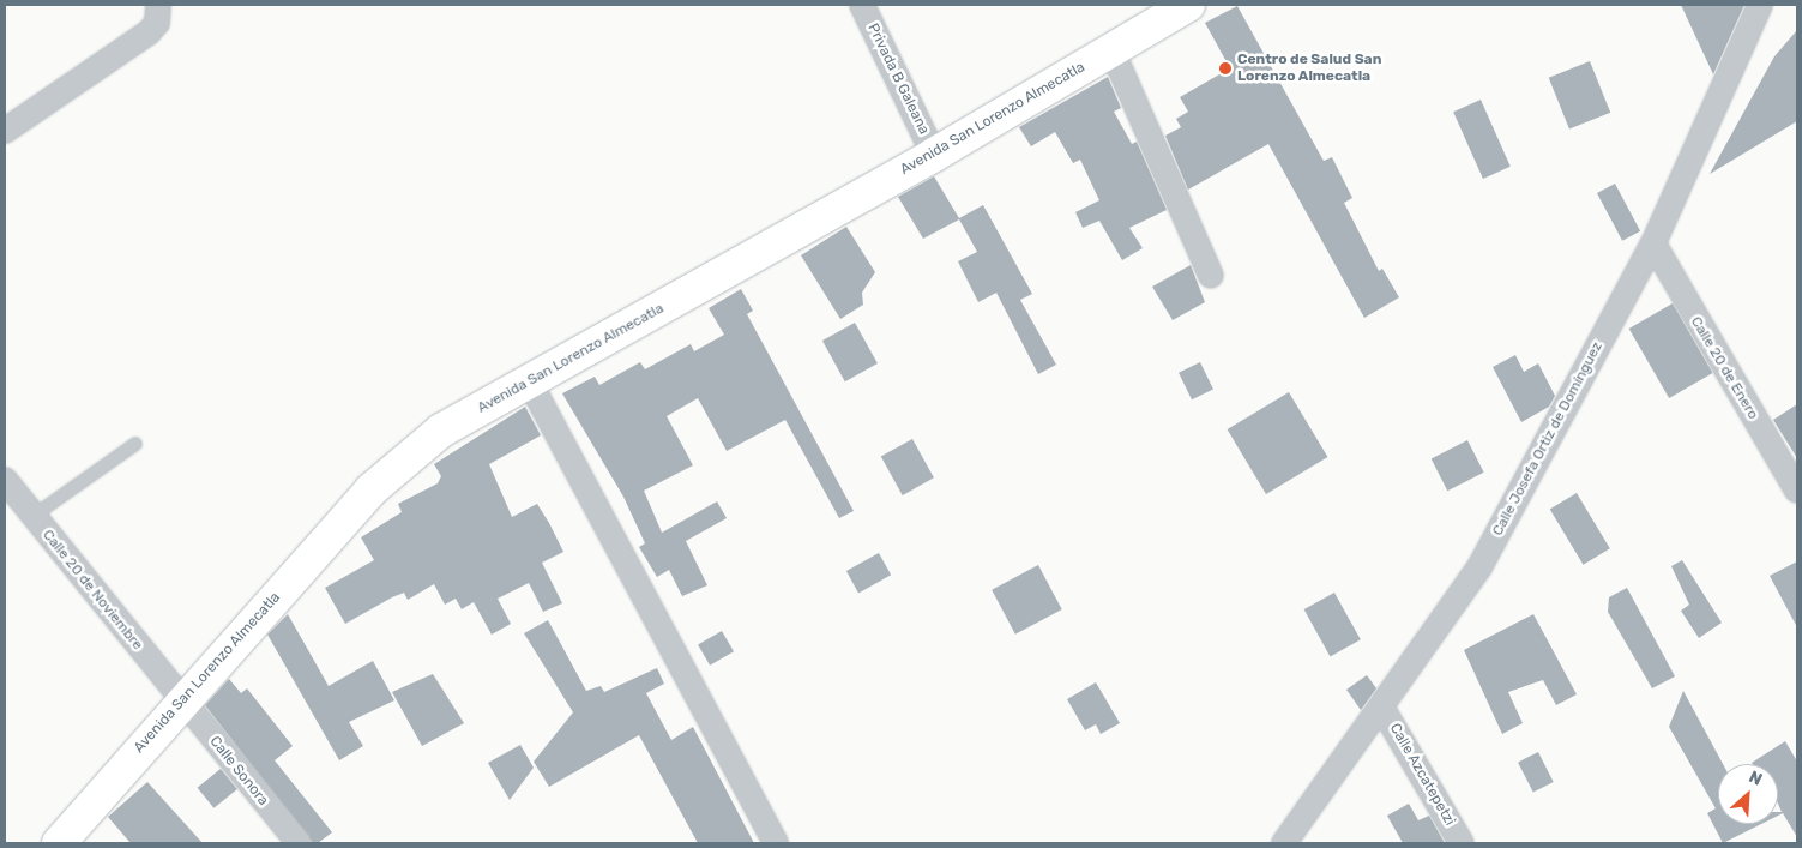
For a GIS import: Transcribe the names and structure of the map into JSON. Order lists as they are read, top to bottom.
{
  "streets": {
    "main road": ["Avenida San Lorenzo Almecatla"],
    "street": [
      "Privada B Galeana",
      "Calle 20 de Enero",
      "Calle Josefa Ortiz de Domínguez",
      "Calle 20 de Noviembre",
      "Calle Sonora",
      "Calle Azcatepetzi"
    ]
  },
  "crossings": [
    ["Privada B Galeana", "Avenida San Lorenzo Almecatla"],
    ["Avenida San Lorenzo Almecatla", "Calle 20 de Noviembre"],
    ["Avenida San Lorenzo Almecatla", "Calle Sonora"],
    ["Calle 20 de Enero", "Calle Josefa Ortiz de Domínguez"],
    ["Calle Josefa Ortiz de Domínguez", "Calle Azcatepetzi"],
    ["Calle 20 de Noviembre", "Calle Sonora"]
  ],
  "places": ["Centro de Salud San Lorenzo Almecatla"],
  "north": "top right"
}
